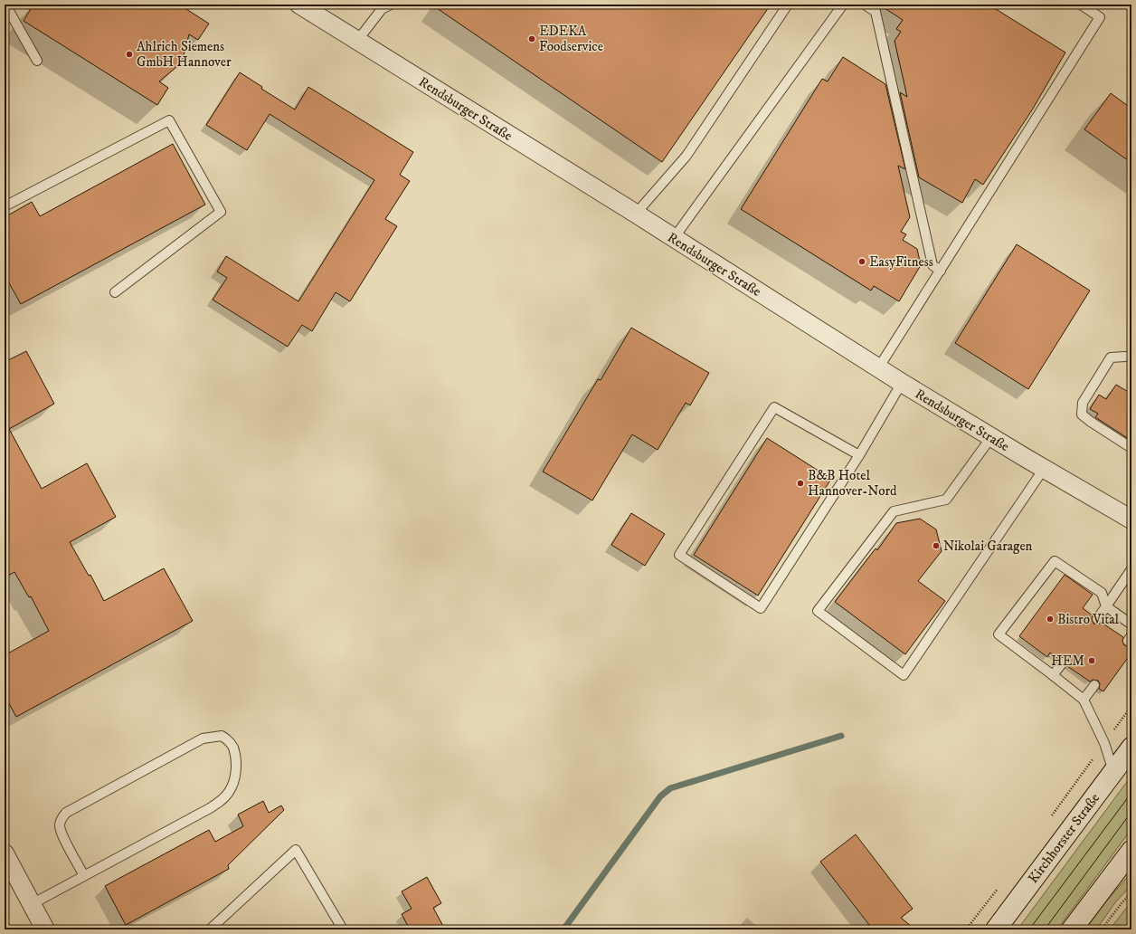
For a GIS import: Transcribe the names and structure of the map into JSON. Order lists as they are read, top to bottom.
{
  "streets": {
    "main road": ["Kirchhorster Straße"],
    "street": ["Rendsburger Straße"]
  },
  "places": [
    "EDEKA Foodservice",
    "Ahlrich Siemens GmbH Hannover",
    "EasyFitness",
    "B&B Hotel Hannover-Nord",
    "Nikolai Garagen",
    "Bistro Vital",
    "HEM"
  ]
}
